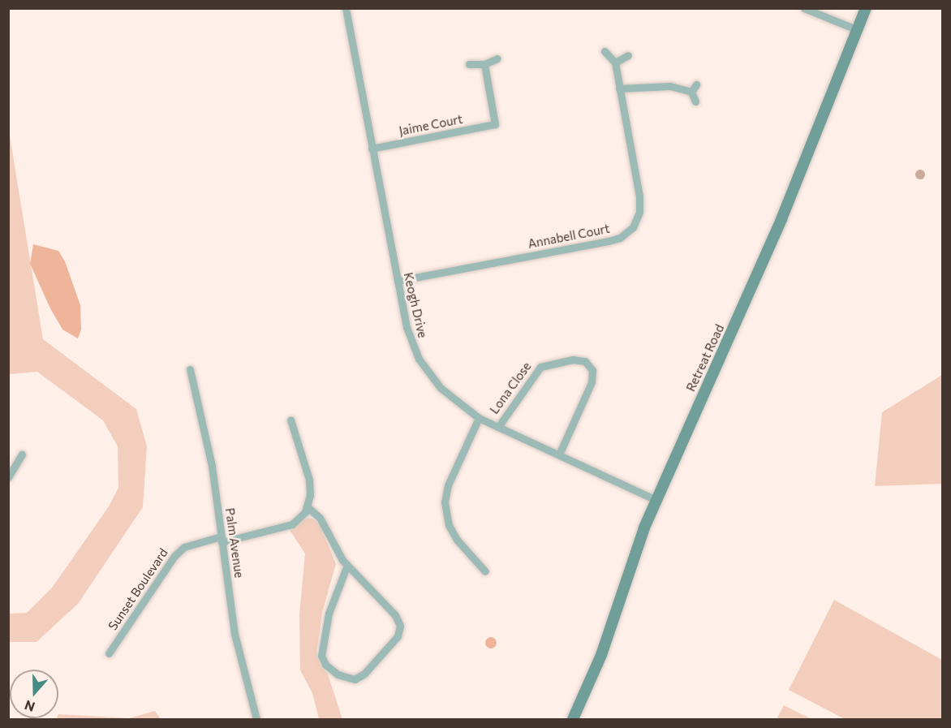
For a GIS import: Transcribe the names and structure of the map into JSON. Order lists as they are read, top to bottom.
{
  "streets": {
    "street": [
      "Jaime Court",
      "Annabell Court",
      "Keogh Drive",
      "Retreat Road",
      "Lona Close",
      "Palm Avenue",
      "Sunset Boulevard"
    ]
  },
  "crossings": [
    ["Jaime Court", "Keogh Drive"],
    ["Annabell Court", "Keogh Drive"],
    ["Keogh Drive", "Retreat Road"],
    ["Keogh Drive", "Lona Close"],
    ["Palm Avenue", "Sunset Boulevard"]
  ],
  "north": "bottom"
}
